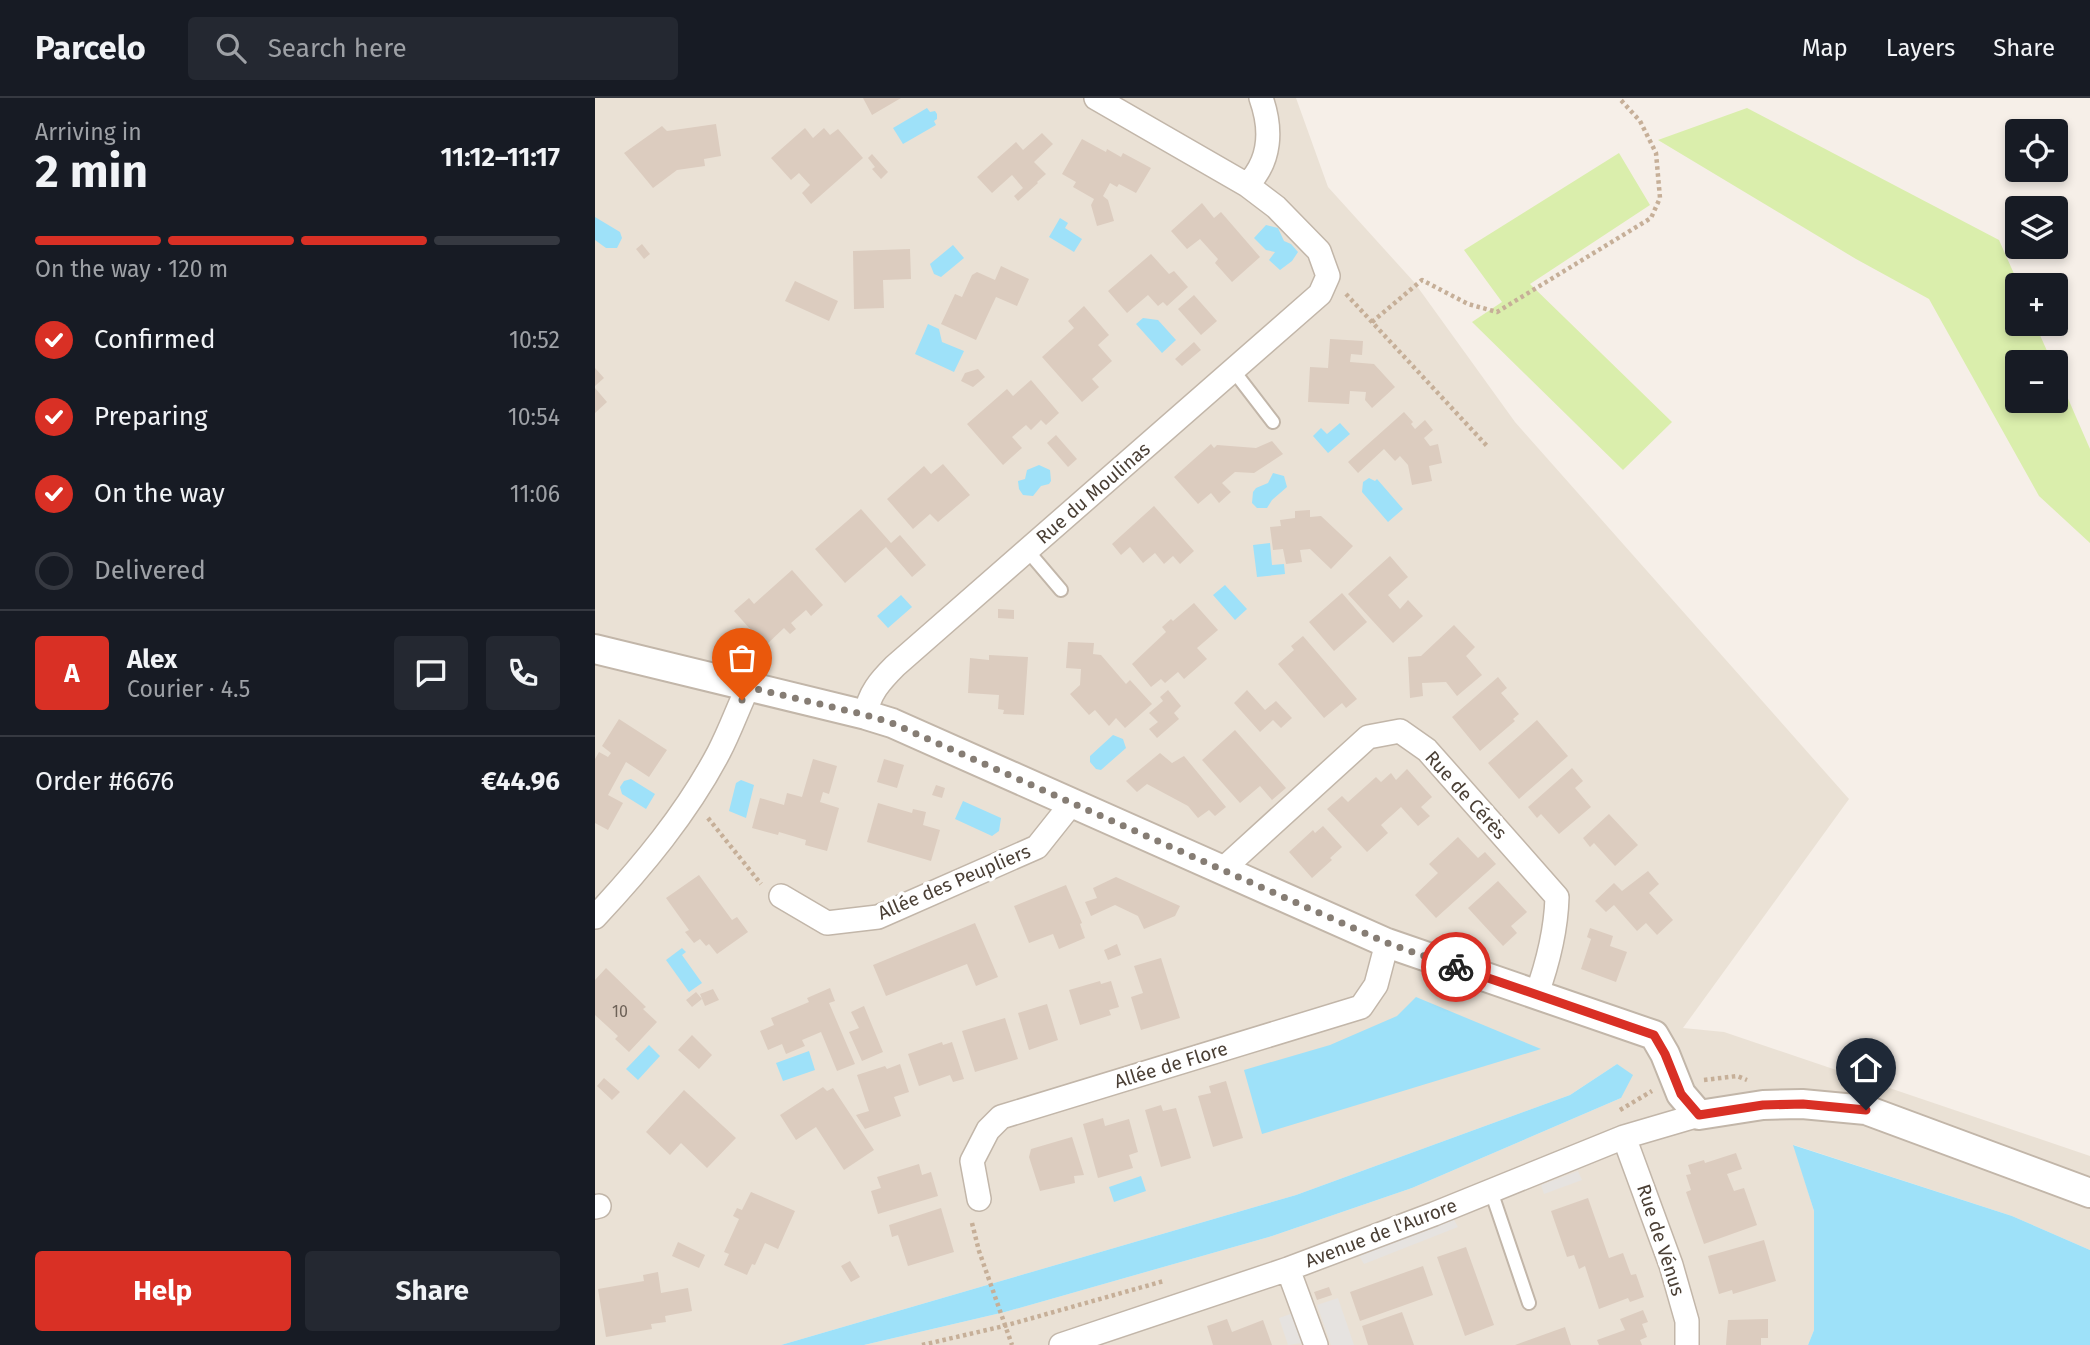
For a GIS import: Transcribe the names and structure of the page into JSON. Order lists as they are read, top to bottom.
{
  "streets": {
    "street": [
      "Rue du Moulinas",
      "Rue de Cérès",
      "Allée des Peupliers",
      "Allée de Flore",
      "Avenue de l'Aurore",
      "Rue de Vénus"
    ]
  },
  "crossings": [
    ["Avenue de l'Aurore", "Rue de Vénus"]
  ],
  "house_numbers": ["10"],
  "page": {
    "header": "Parcelo",
    "search": "Search here",
    "nav": ["Map", "Layers", "Share"],
    "heading": ["2 min", "Arriving in", "11:12–11:17"],
    "panel": [
      "Alex",
      "Courier · 4.5",
      "Order #6676",
      "€44.96"
    ],
    "map_buttons": ["+", "−"],
    "bar": "On the way · 120 m",
    "list": [
      ["Confirmed", "10:52"],
      ["Preparing", "10:54"],
      ["On the way", "11:06"],
      "Delivered"
    ],
    "round": "A",
    "buttons": ["Help", "Share"]
  }
}
